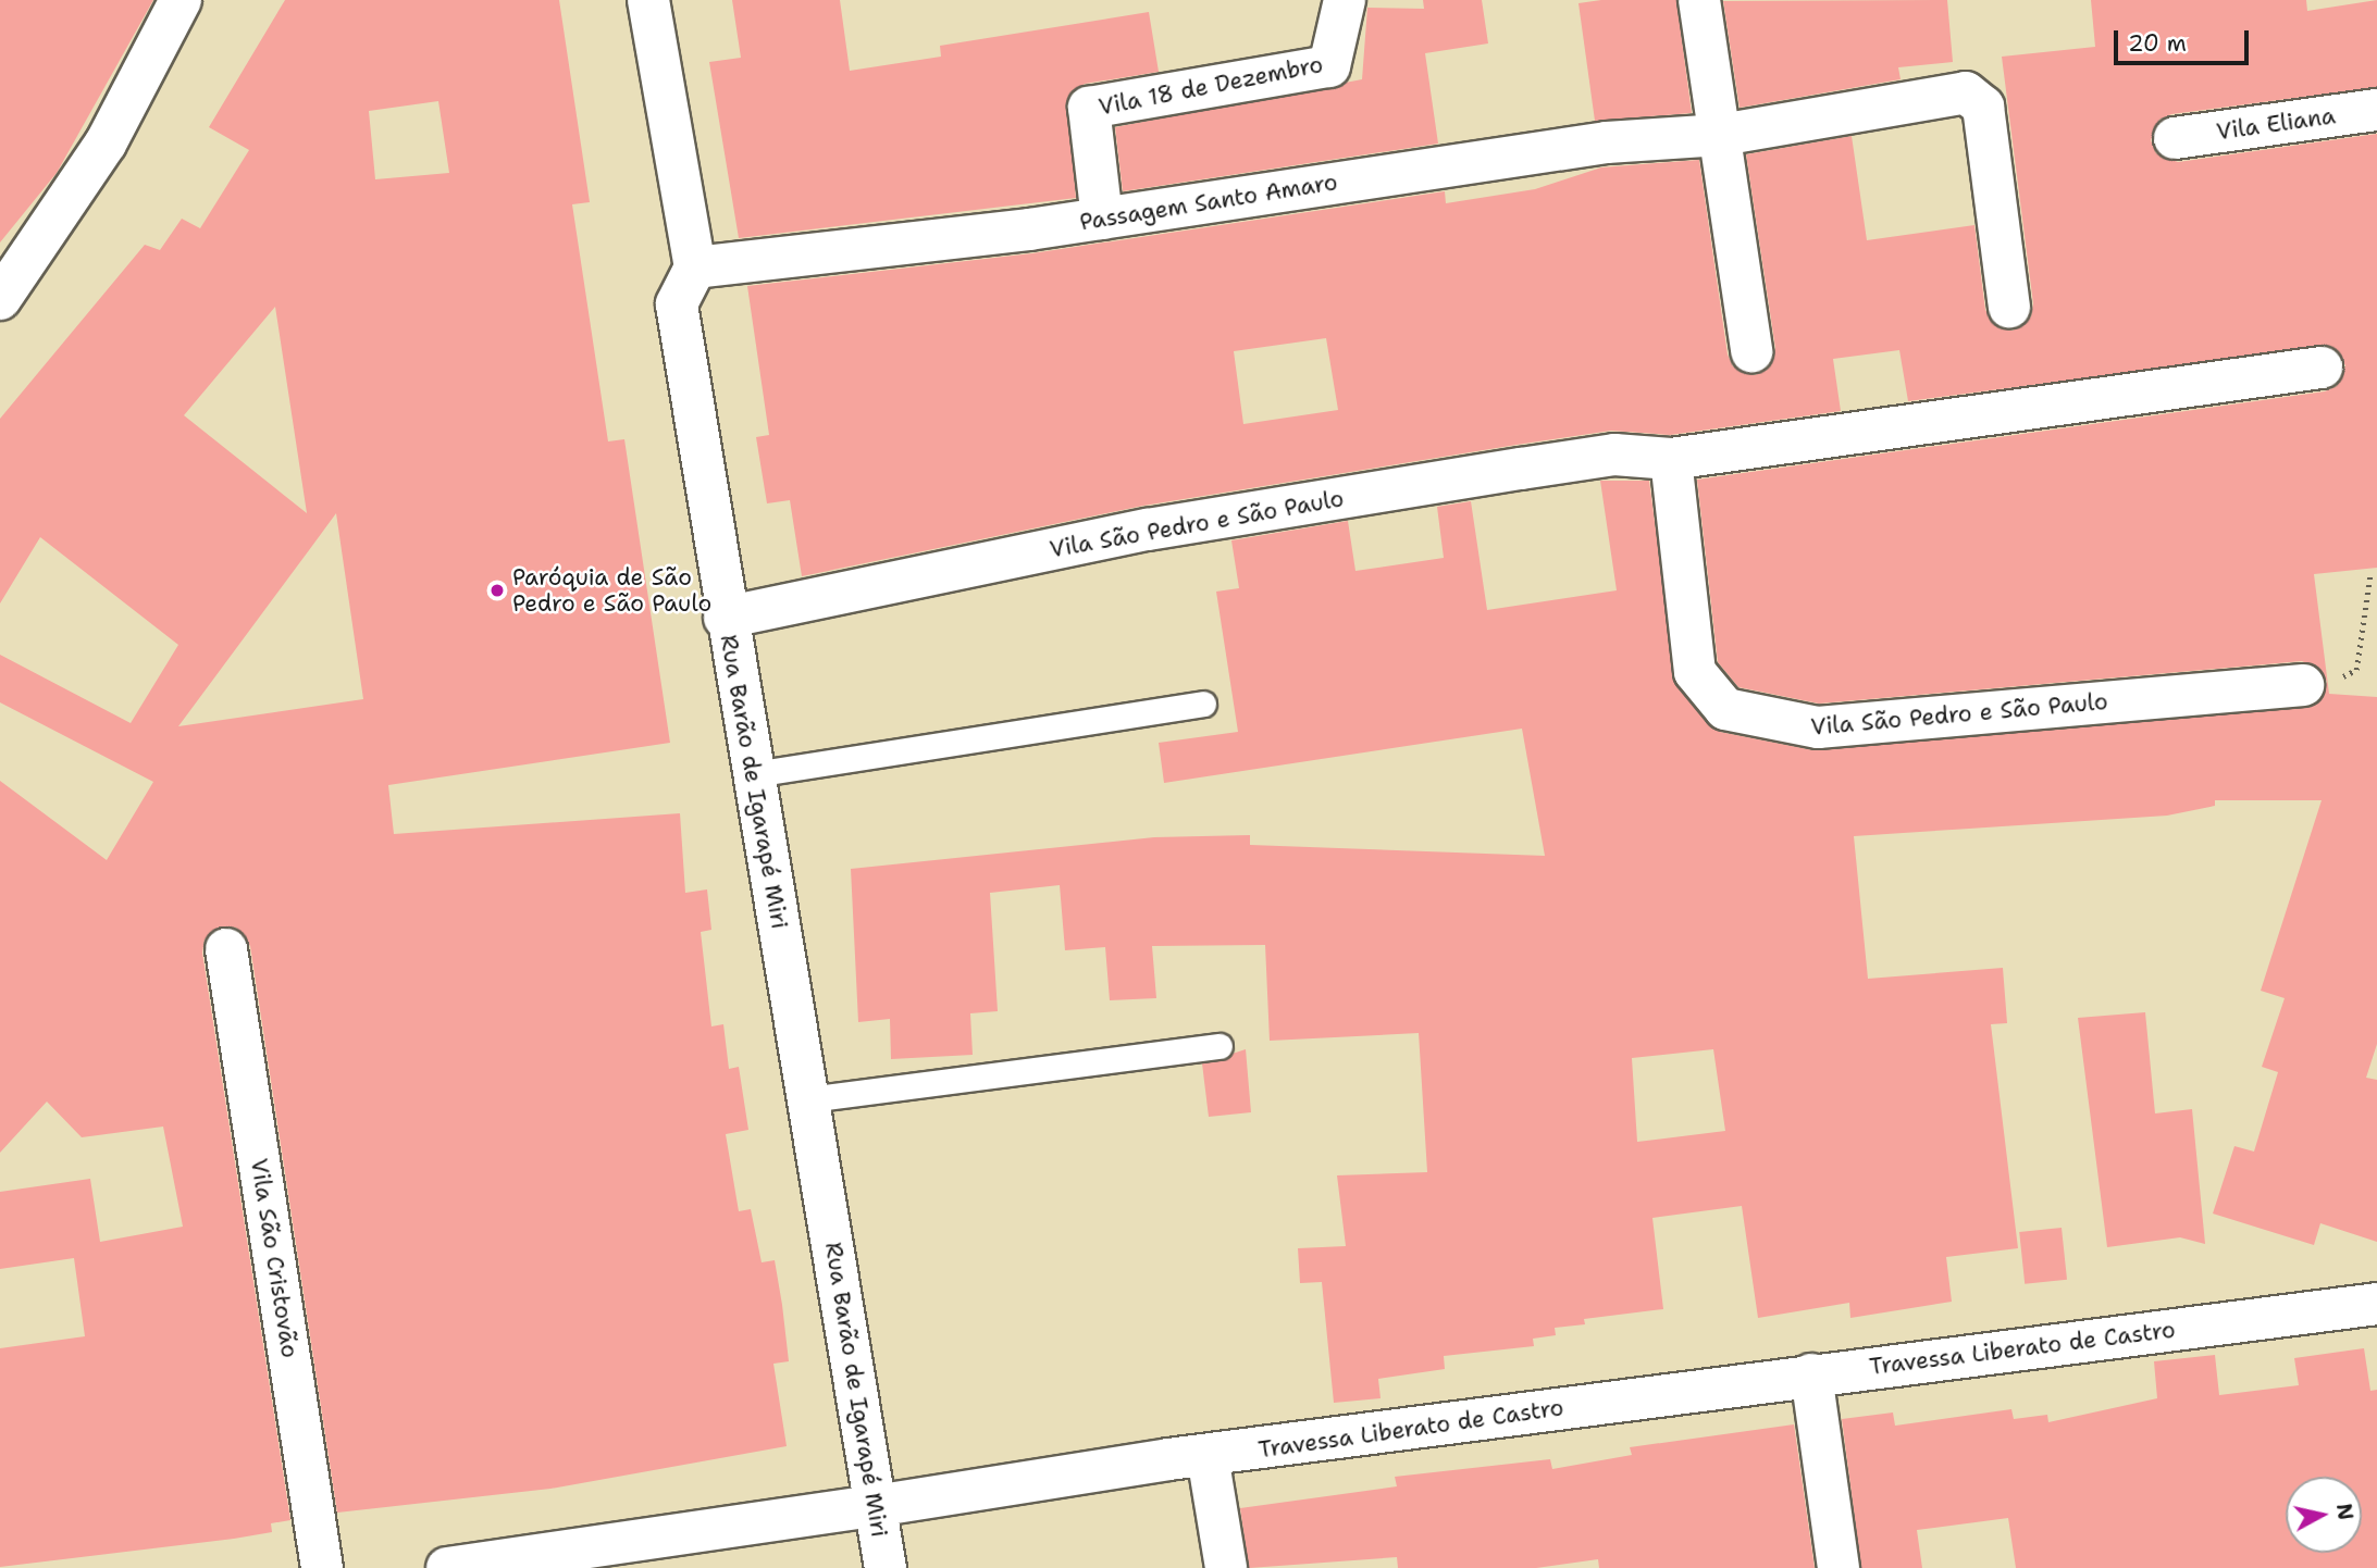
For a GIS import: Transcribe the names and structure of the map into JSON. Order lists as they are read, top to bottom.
{
  "streets": {
    "street": [
      "Vila 18 de Dezembro",
      "Vila Eliana",
      "Passagem Santo Amaro",
      "Vila São Pedro e São Paulo",
      "Rua Barão de Igarapé Miri",
      "Vila São Cristovão",
      "Travessa Liberato de Castro"
    ]
  },
  "crossings": [
    ["Vila 18 de Dezembro", "Passagem Santo Amaro"],
    ["Passagem Santo Amaro", "Rua Barão de Igarapé Miri"],
    ["Vila São Pedro e São Paulo", "Rua Barão de Igarapé Miri"],
    ["Rua Barão de Igarapé Miri", "Travessa Liberato de Castro"]
  ],
  "places": ["Paróquia de São Pedro e São Paulo"],
  "scale_bar": "20 m",
  "north": "right"
}
